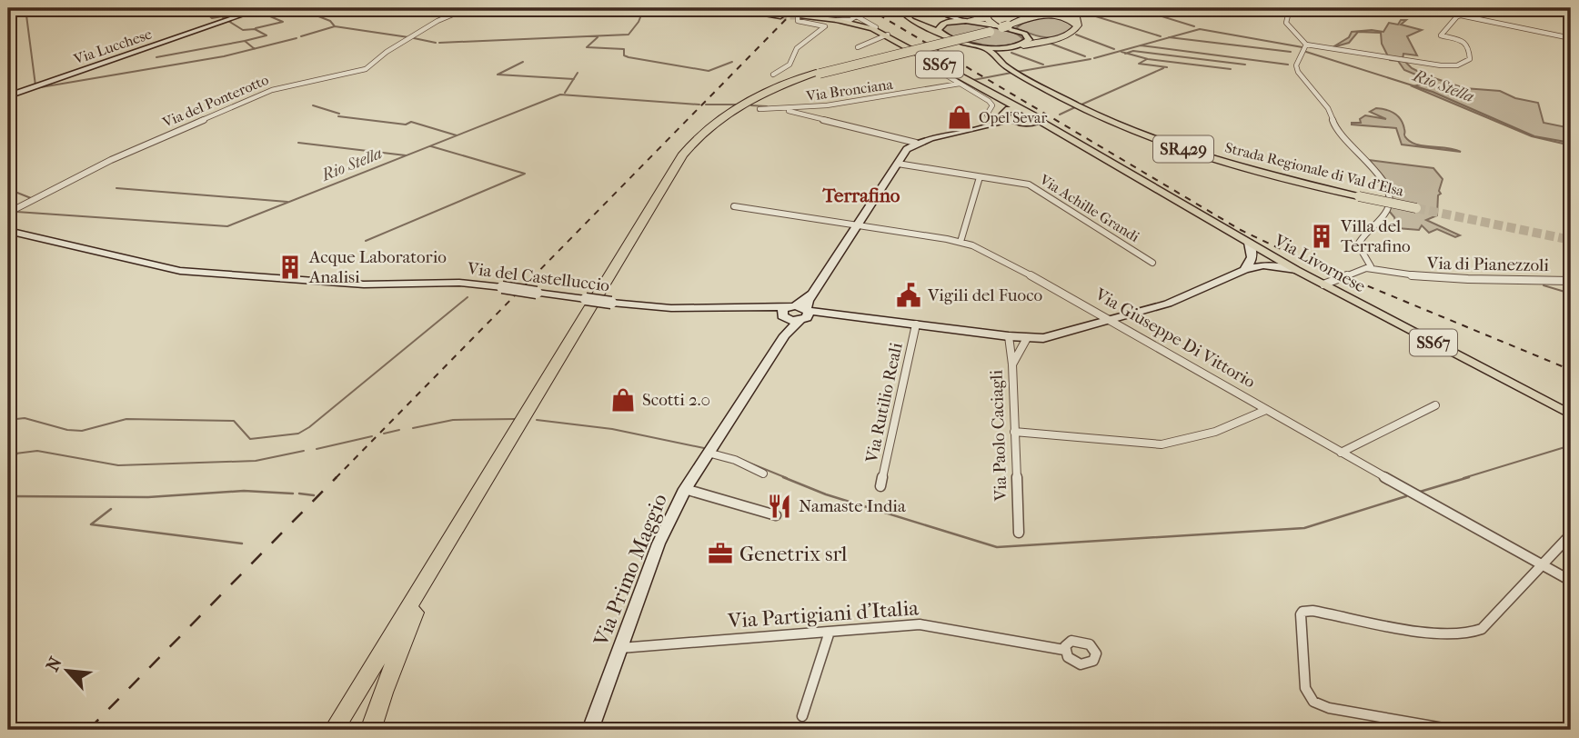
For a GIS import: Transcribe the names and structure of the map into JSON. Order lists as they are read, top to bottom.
{
  "streets": {
    "main road": [
      "SS67",
      "SR429",
      "Strada Regionale di Val d'Elsa",
      "Via Livornese",
      "Via Primo Maggio"
    ],
    "street": [
      "Via Lucchese",
      "Via Bronciana",
      "Via del Ponterotto",
      "Via Achille Grandi",
      "Via di Pianezzoli",
      "Via del Castelluccio",
      "Via Giuseppe Di Vittorio",
      "Via Rutilio Reali",
      "Via Paolo Caciagli",
      "Via Partigiani d'Italia"
    ]
  },
  "crossings": [
    ["SS67", "Via Livornese"],
    ["Via Achille Grandi", "Via Primo Maggio"],
    ["Via del Castelluccio", "Via Primo Maggio"],
    ["Via Giuseppe Di Vittorio", "Via Primo Maggio"],
    ["Via Primo Maggio", "Via Partigiani d'Italia"]
  ],
  "districts": ["Terrafino"],
  "water": ["Rio Stella"],
  "places": {
    "shop": ["Opel Sevar", "Scotti 2.0"],
    "building": ["Villa del Terrafino", "Acque Laboratorio Analisi"],
    "public building": ["Vigili del Fuoco"],
    "restaurant": ["Namaste India"],
    "office": ["Genetrix srl"]
  },
  "north": "top left"
}
